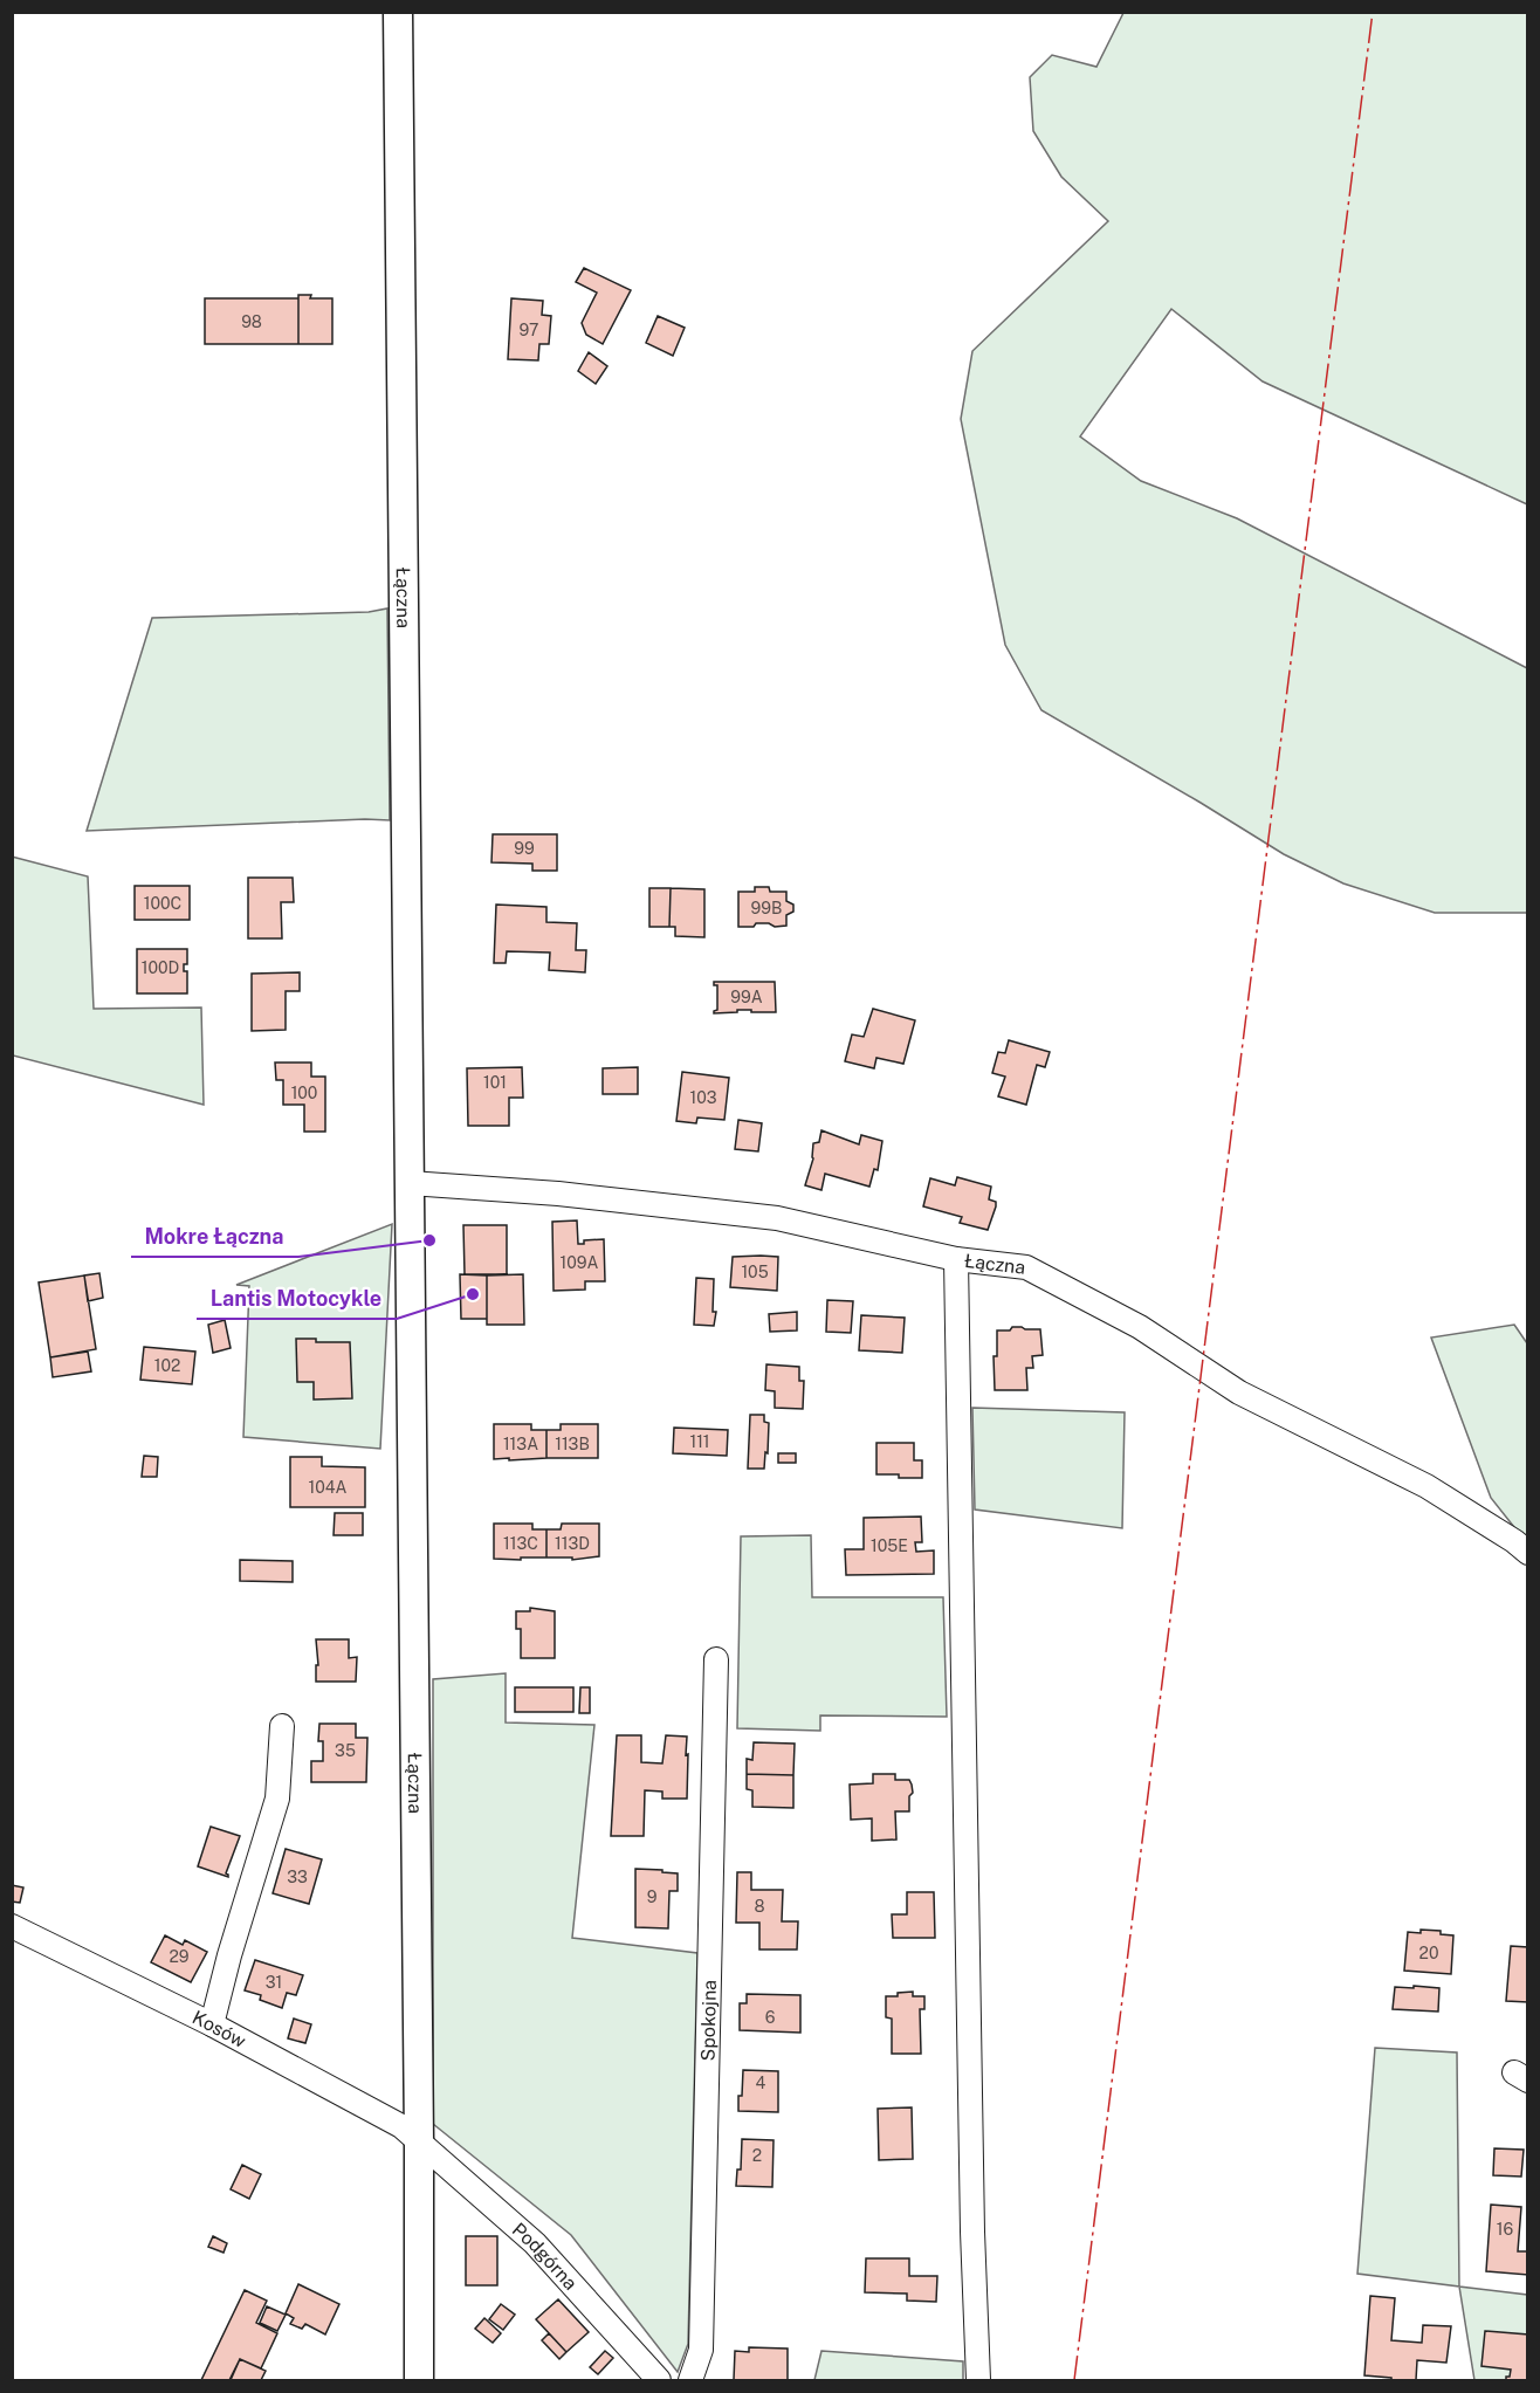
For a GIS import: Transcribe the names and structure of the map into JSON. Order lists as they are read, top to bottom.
{
  "streets": {
    "street": [
      "Łączna",
      "Spokojna",
      "Kosów",
      "Podgórna"
    ]
  },
  "crossings": [
    ["Łączna", "Kosów"],
    ["Łączna", "Podgórna"],
    ["Kosów", "Podgórna"]
  ],
  "places": ["Mokre Łączna", "Lantis Motocykle"],
  "house_numbers": [
    "98",
    "97",
    "99",
    "100C",
    "99B",
    "100D",
    "99A",
    "101",
    "100",
    "103",
    "109A",
    "105",
    "102",
    "111",
    "113A",
    "113B",
    "104A",
    "113C",
    "113D",
    "105E",
    "35",
    "33",
    "9",
    "8",
    "20",
    "29",
    "31",
    "6",
    "4",
    "2",
    "16"
  ]
}
